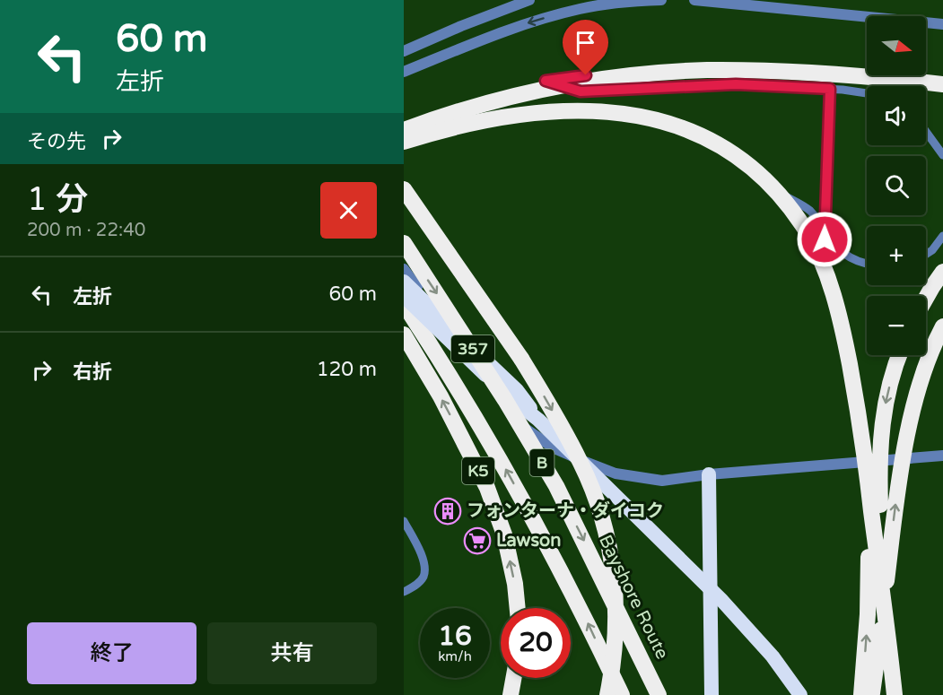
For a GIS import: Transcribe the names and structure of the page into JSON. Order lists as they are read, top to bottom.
{
  "streets": {
    "highway": [
      "357",
      "B",
      "K5",
      "Bayshore Route"
    ]
  },
  "places": {
    "building": ["フォンターナ・ダイコク"],
    "supermarket": ["Lawson"]
  },
  "north": "right",
  "page": {
    "turn": ["60 m", "左折"],
    "map_buttons": ["+", "−"],
    "then": "その先",
    "heading": ["1 分", "200 m · 22:40"],
    "list": [
      {
        "name": "左折",
        "value": "60 m"
      },
      {
        "name": "右折",
        "value": "120 m"
      }
    ],
    "speed": "16 km/h",
    "limit": "20",
    "buttons": ["終了", "共有"]
  }
}
